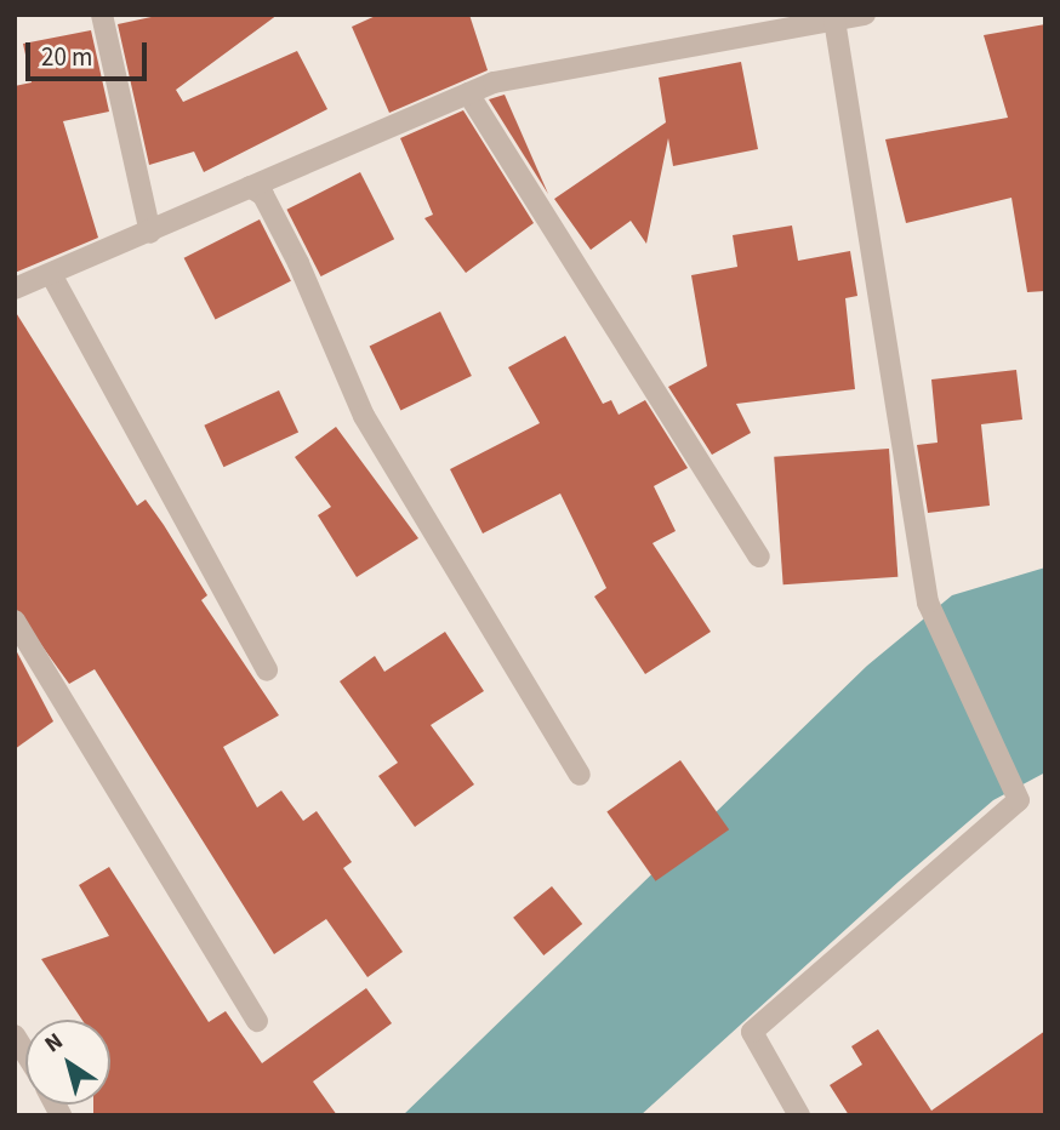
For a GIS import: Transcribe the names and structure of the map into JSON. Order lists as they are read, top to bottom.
{
  "scale_bar": "20 m",
  "north": "top left"
}
